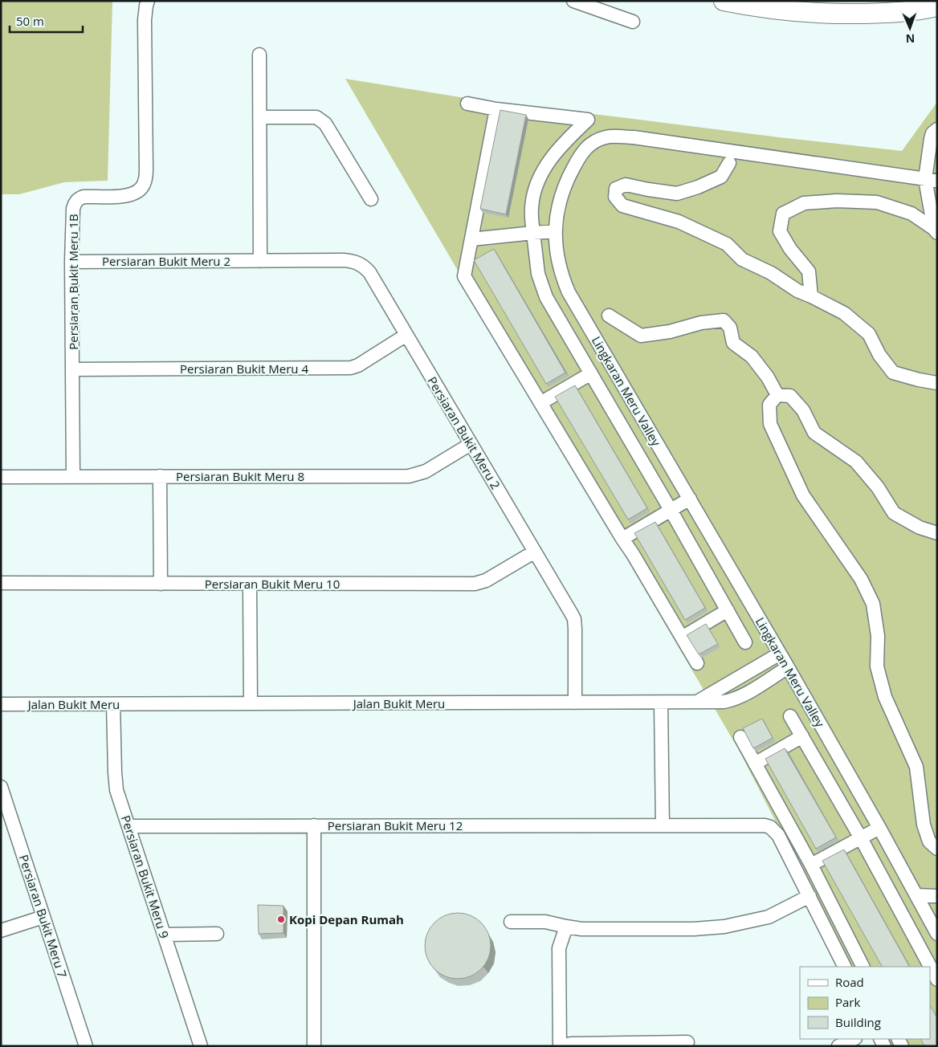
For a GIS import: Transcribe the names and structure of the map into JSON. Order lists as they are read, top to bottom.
{
  "streets": {
    "street": [
      "Persiaran Bukit Meru 2",
      "Persiaran Bukit Meru 1B",
      "Persiaran Bukit Meru 4",
      "Lingkaran Meru Valley",
      "Persiaran Bukit Meru 8",
      "Persiaran Bukit Meru 10",
      "Jalan Bukit Meru",
      "Persiaran Bukit Meru 12",
      "Persiaran Bukit Meru 9",
      "Persiaran Bukit Meru 7"
    ]
  },
  "crossings": [
    ["Persiaran Bukit Meru 2", "Persiaran Bukit Meru 1B"],
    ["Persiaran Bukit Meru 2", "Persiaran Bukit Meru 4"],
    ["Persiaran Bukit Meru 2", "Persiaran Bukit Meru 8"],
    ["Persiaran Bukit Meru 2", "Persiaran Bukit Meru 10"],
    ["Persiaran Bukit Meru 2", "Jalan Bukit Meru"],
    ["Persiaran Bukit Meru 1B", "Persiaran Bukit Meru 4"],
    ["Persiaran Bukit Meru 1B", "Persiaran Bukit Meru 8"],
    ["Lingkaran Meru Valley", "Jalan Bukit Meru"],
    ["Jalan Bukit Meru", "Persiaran Bukit Meru 9"],
    ["Persiaran Bukit Meru 12", "Persiaran Bukit Meru 9"]
  ],
  "places": ["Kopi Depan Rumah"],
  "legend": ["Road", "Park", "Building"],
  "scale_bar": "50 m",
  "north": "bottom"
}
